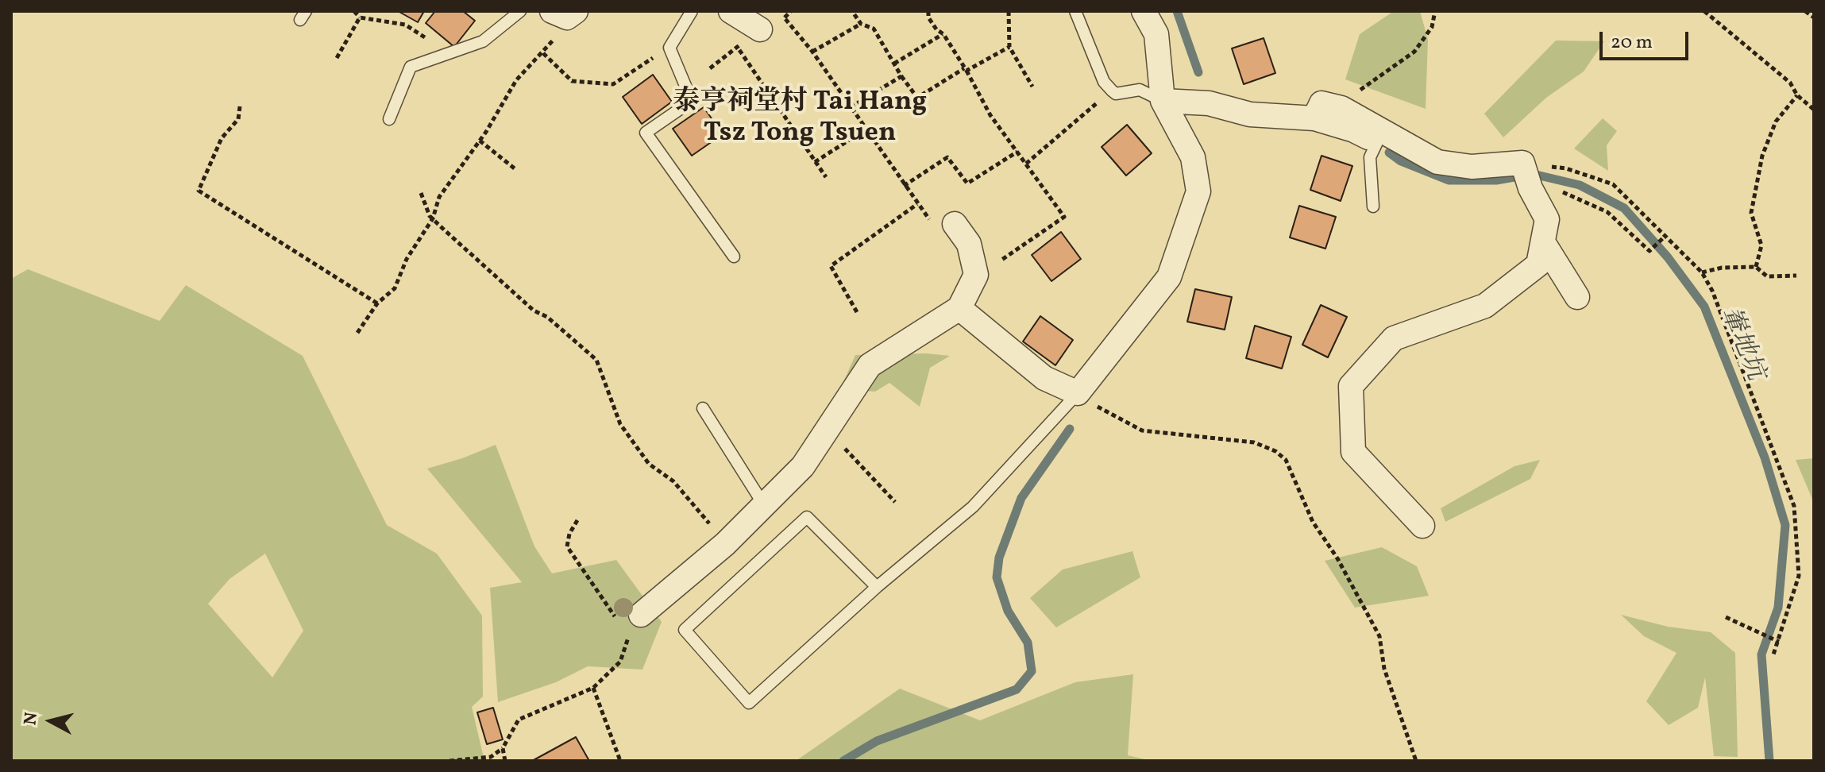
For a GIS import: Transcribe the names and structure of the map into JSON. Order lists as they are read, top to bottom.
{
  "districts": ["泰亨祠堂村 Tai Hang Tsz Tong Tsuen"],
  "water": ["輋地坑"],
  "scale_bar": "20 m",
  "north": "left"
}
